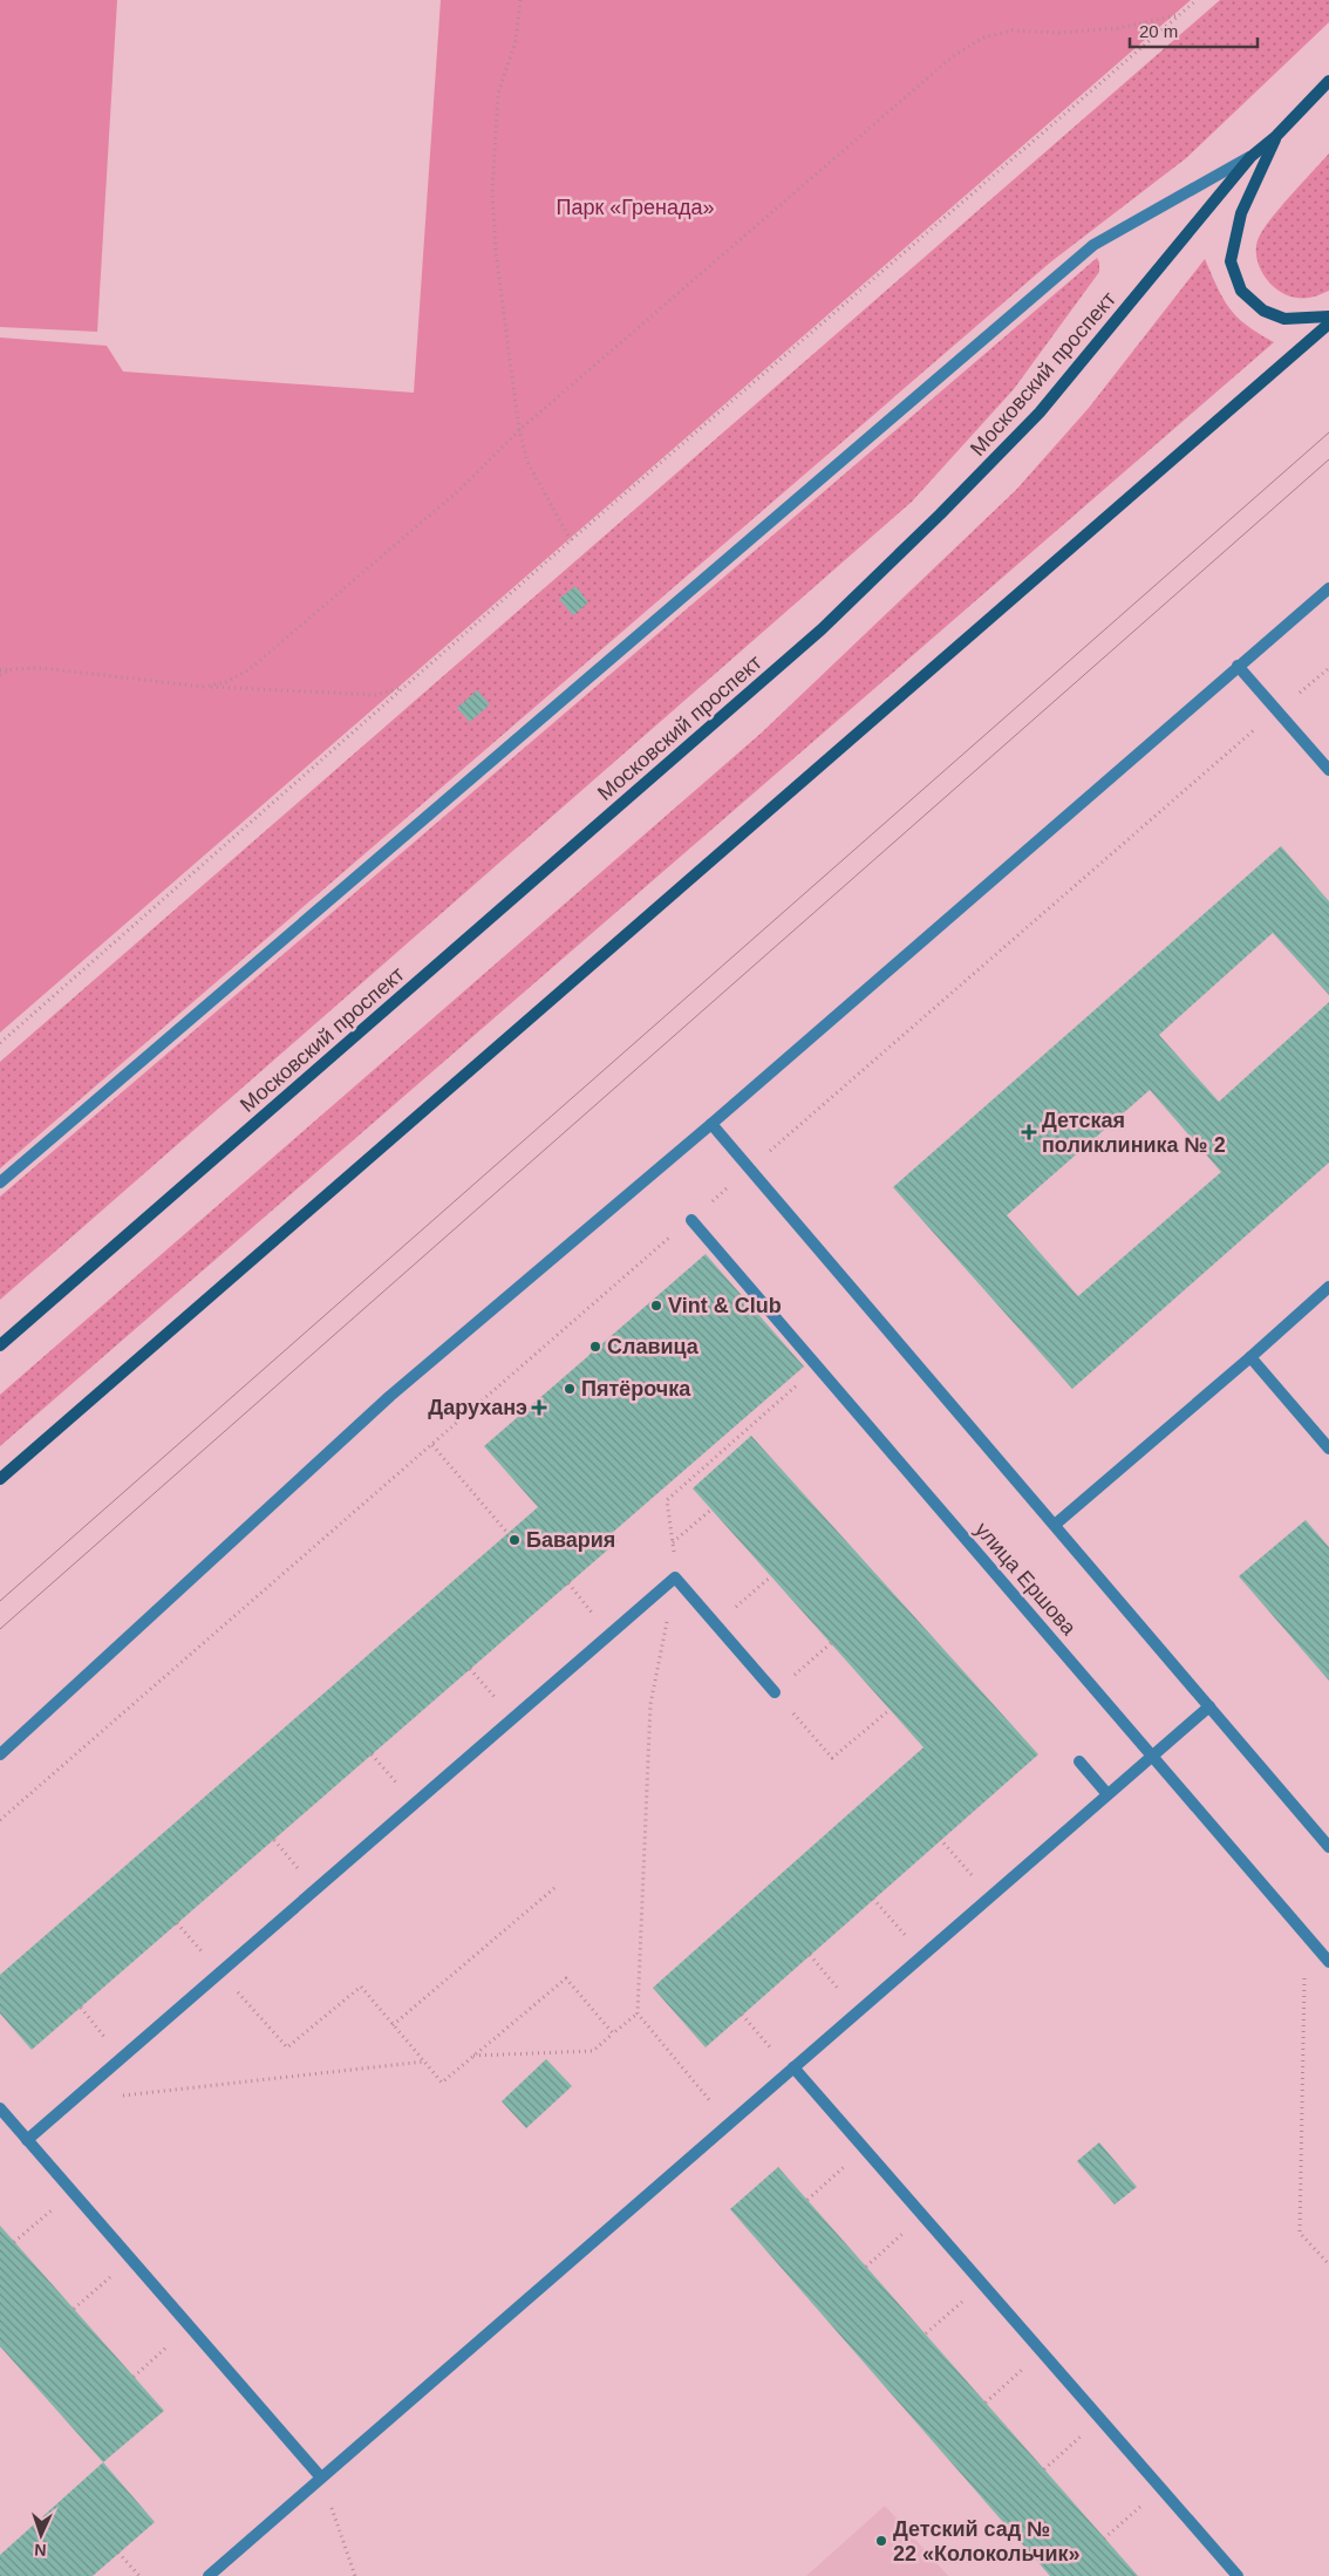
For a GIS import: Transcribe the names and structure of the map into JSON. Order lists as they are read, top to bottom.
{
  "streets": {
    "main road": ["Московский проспект"],
    "street": ["улица Ершова"]
  },
  "parks": ["Парк «Гренада»"],
  "places": {
    "health": ["Детская поликлиника № 2", "Даруханэ"],
    "other": [
      "Vint & Club",
      "Славица",
      "Пятёрочка",
      "Бавария",
      "Детский сад № 22 «Колокольчик»"
    ]
  },
  "scale_bar": "20 m",
  "north": "bottom"
}
